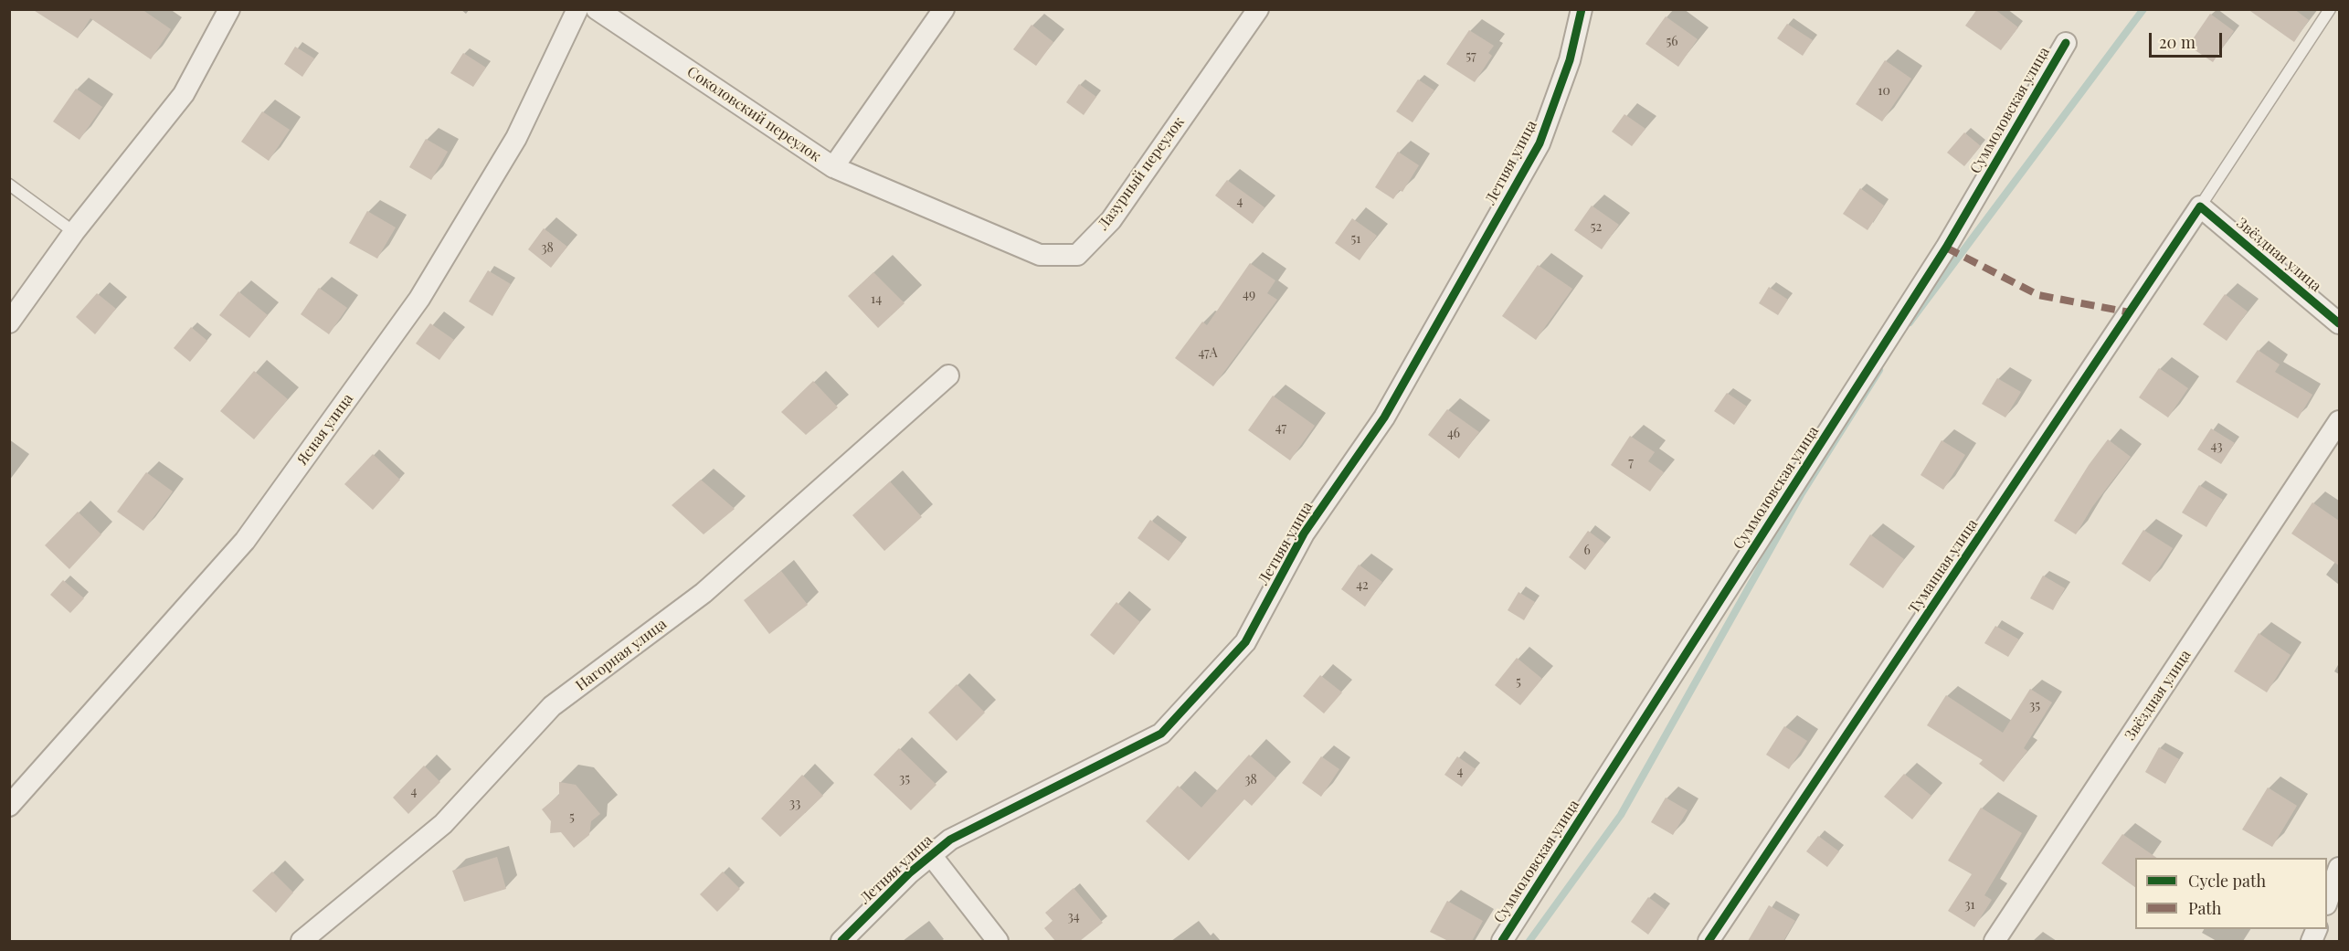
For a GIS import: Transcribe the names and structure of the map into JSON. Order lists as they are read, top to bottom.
{
  "streets": {
    "street": [
      "Суммоловская улица",
      "Соколовский переулок",
      "Летняя улица",
      "Лазурный переулок",
      "Звёздная улица",
      "Ясная улица",
      "Туманная улица",
      "Нагорная улица"
    ]
  },
  "crossings": [
    ["Соколовский переулок", "Лазурный переулок"],
    ["Звёздная улица", "Туманная улица"]
  ],
  "house_numbers": [
    "56",
    "57",
    "10",
    "4",
    "52",
    "51",
    "38",
    "49",
    "14",
    "47А",
    "47",
    "46",
    "43",
    "7",
    "6",
    "42",
    "5",
    "35",
    "4",
    "35",
    "38",
    "4",
    "33",
    "5",
    "31",
    "34"
  ],
  "legend": ["Cycle path", "Path"],
  "scale_bar": "20 m"
}
